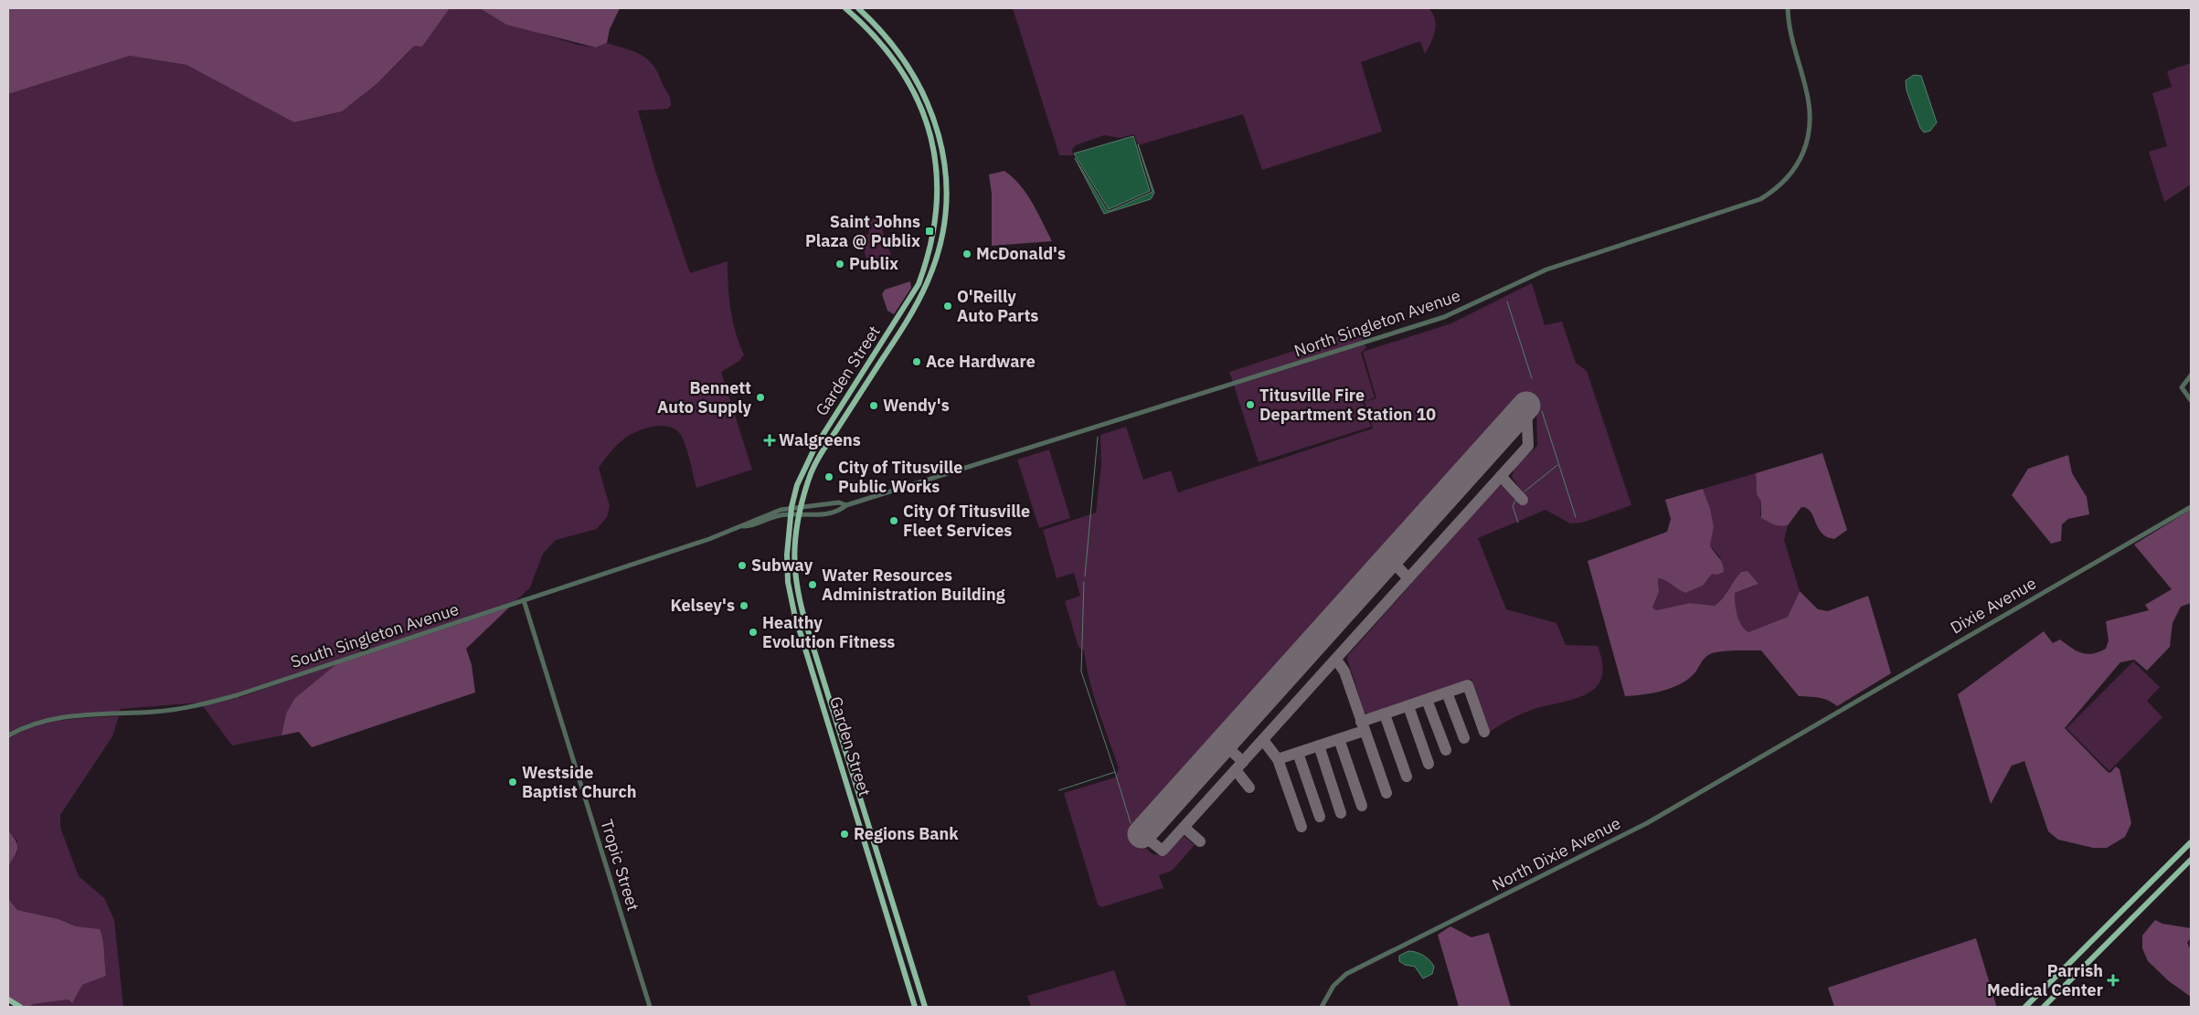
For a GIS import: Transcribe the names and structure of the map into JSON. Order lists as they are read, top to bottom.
{
  "streets": {
    "main road": ["Garden Street"],
    "street": [
      "North Singleton Avenue",
      "Dixie Avenue",
      "South Singleton Avenue",
      "North Dixie Avenue",
      "Tropic Street"
    ]
  },
  "crossings": [
    ["North Singleton Avenue", "Garden Street"],
    ["North Singleton Avenue", "South Singleton Avenue"],
    ["Garden Street", "South Singleton Avenue"],
    ["Dixie Avenue", "North Dixie Avenue"],
    ["South Singleton Avenue", "Tropic Street"]
  ],
  "places": {
    "transit": ["Saint Johns Plaza @ Publix"],
    "other": [
      "McDonald's",
      "Publix",
      "O'Reilly Auto Parts",
      "Ace Hardware",
      "Bennett Auto Supply",
      "Titusville Fire Department Station 10",
      "Wendy's",
      "City of Titusville Public Works",
      "City Of Titusville Fleet Services",
      "Subway",
      "Water Resources Administration Building",
      "Kelsey's",
      "Healthy Evolution Fitness",
      "Westside Baptist Church",
      "Regions Bank"
    ],
    "health": ["Walgreens", "Parrish Medical Center"]
  }
}
